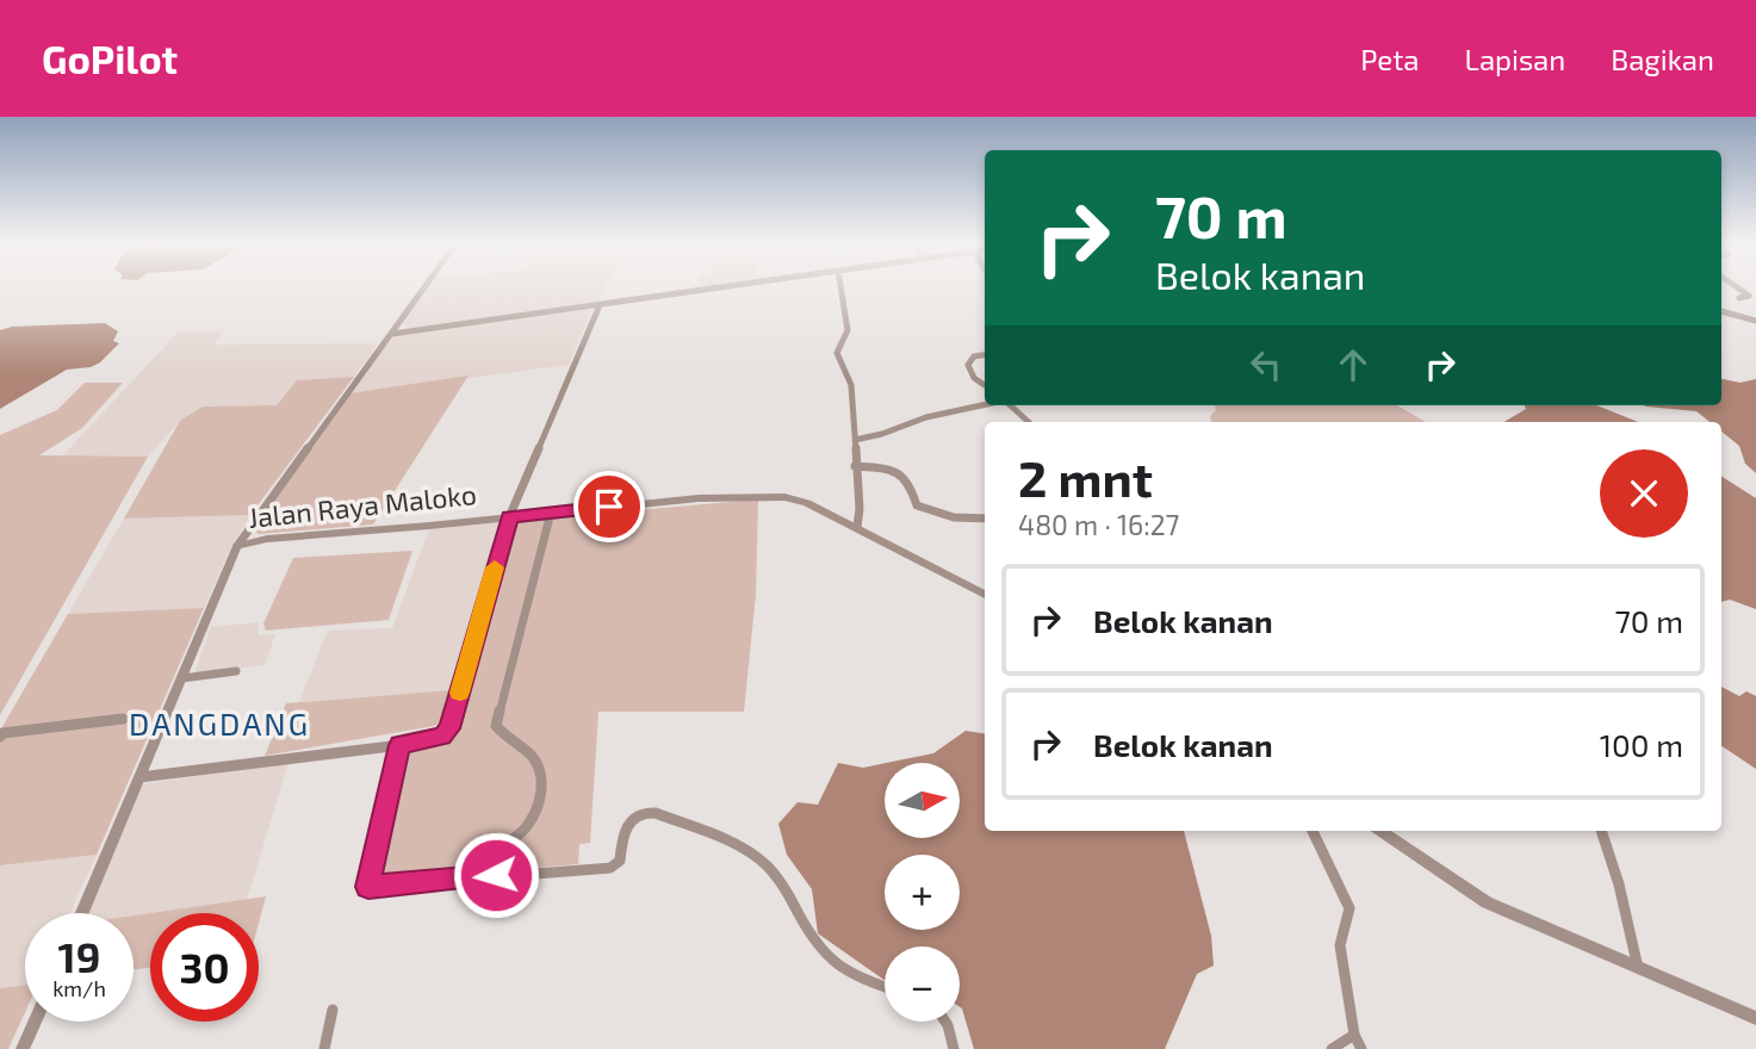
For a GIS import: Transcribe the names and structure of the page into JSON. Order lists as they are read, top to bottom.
{
  "streets": {
    "street": ["Jalan Raya Maloko"]
  },
  "districts": ["DANGDANG"],
  "north": "right",
  "page": {
    "header": "GoPilot",
    "nav": ["Peta", "Lapisan", "Bagikan"],
    "turn": ["70 m", "Belok kanan"],
    "heading": ["2 mnt", "480 m · 16:27"],
    "list": [
      {
        "name": "Belok kanan",
        "value": "70 m"
      },
      {
        "name": "Belok kanan",
        "value": "100 m"
      }
    ],
    "map_buttons": ["+", "−"],
    "speed": "19 km/h",
    "limit": "30"
  }
}
